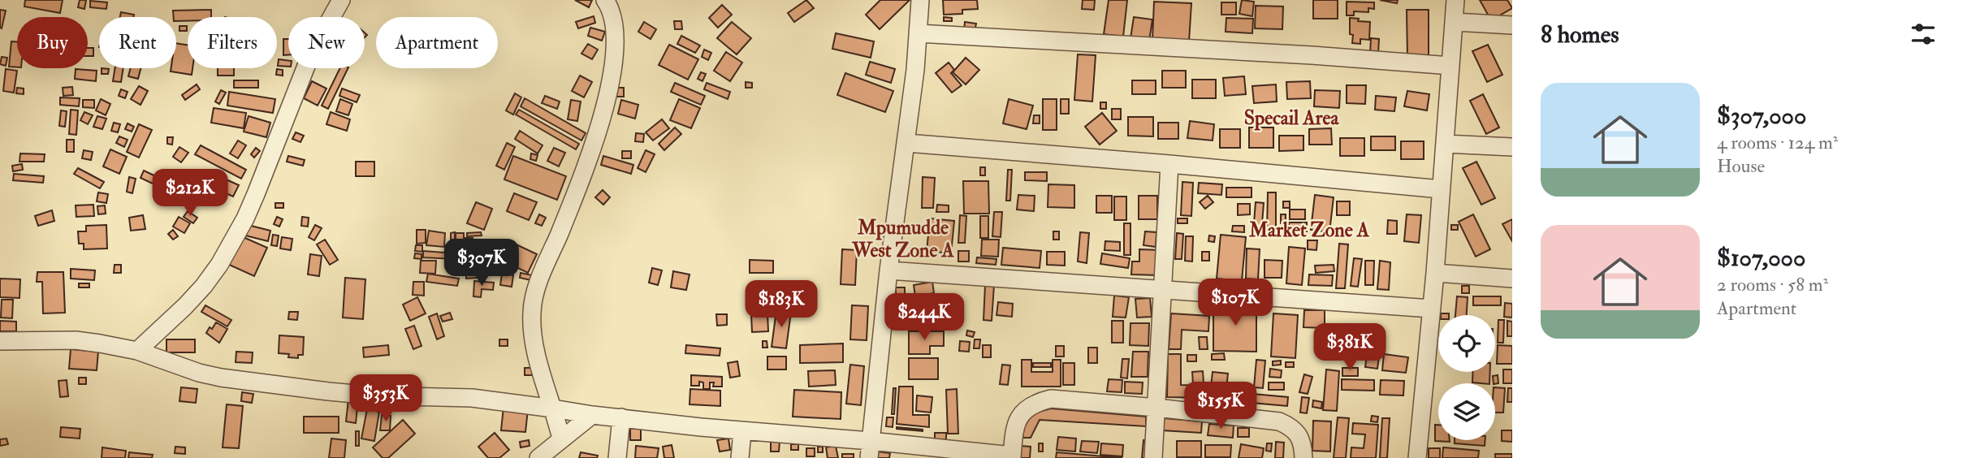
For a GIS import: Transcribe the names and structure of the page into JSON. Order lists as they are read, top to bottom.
{
  "districts": ["Specail Area", "Mpumudde West Zone A", "Market Zone A"],
  "page": {
    "heading": "8 homes",
    "chip": [
      "Buy",
      "Rent",
      "Filters",
      "New",
      "Apartment"
    ],
    "list": [
      {
        "name": "$307,000",
        "note": "4 rooms · 124 m² · House"
      },
      {
        "name": "$107,000",
        "note": "2 rooms · 58 m² · Apartment"
      }
    ],
    "price": [
      "$212K",
      "$307K",
      "$107K",
      "$183K",
      "$244K",
      "$381K",
      "$353K",
      "$155K"
    ]
  }
}
